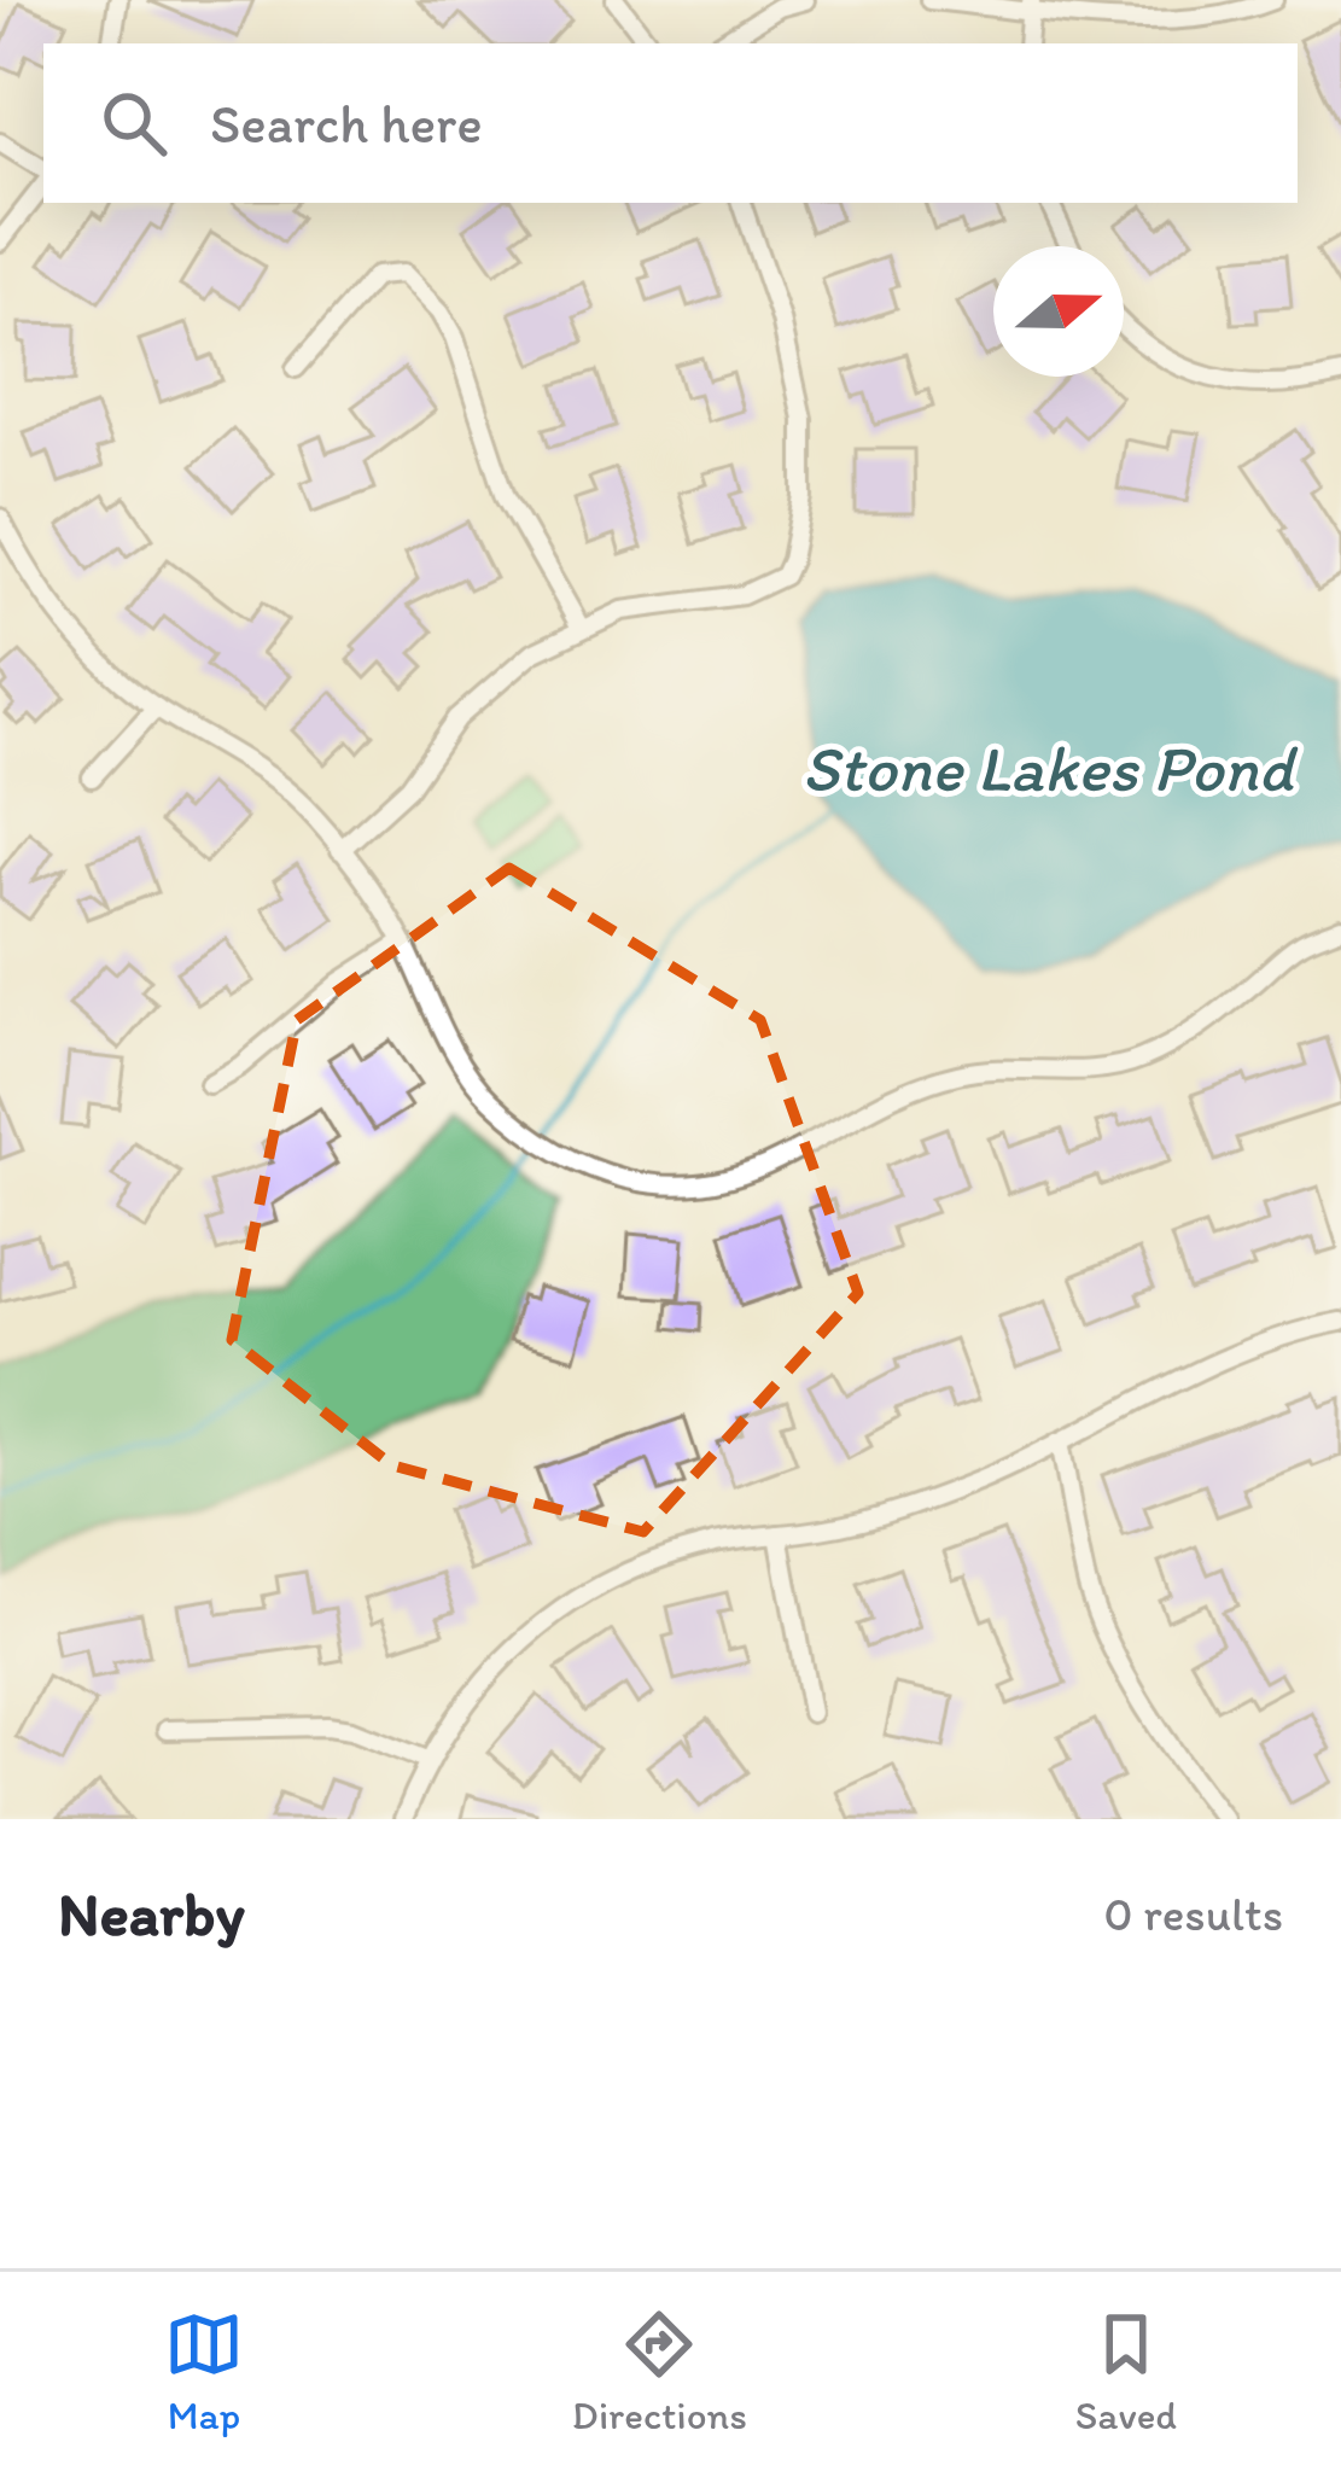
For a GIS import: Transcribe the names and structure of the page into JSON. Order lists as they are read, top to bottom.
{
  "water": ["Stone Lakes Pond"],
  "north": "right",
  "page": {
    "search": "Search here",
    "heading": ["Nearby", "0 results"],
    "nav": ["Map", "Directions", "Saved"]
  }
}
